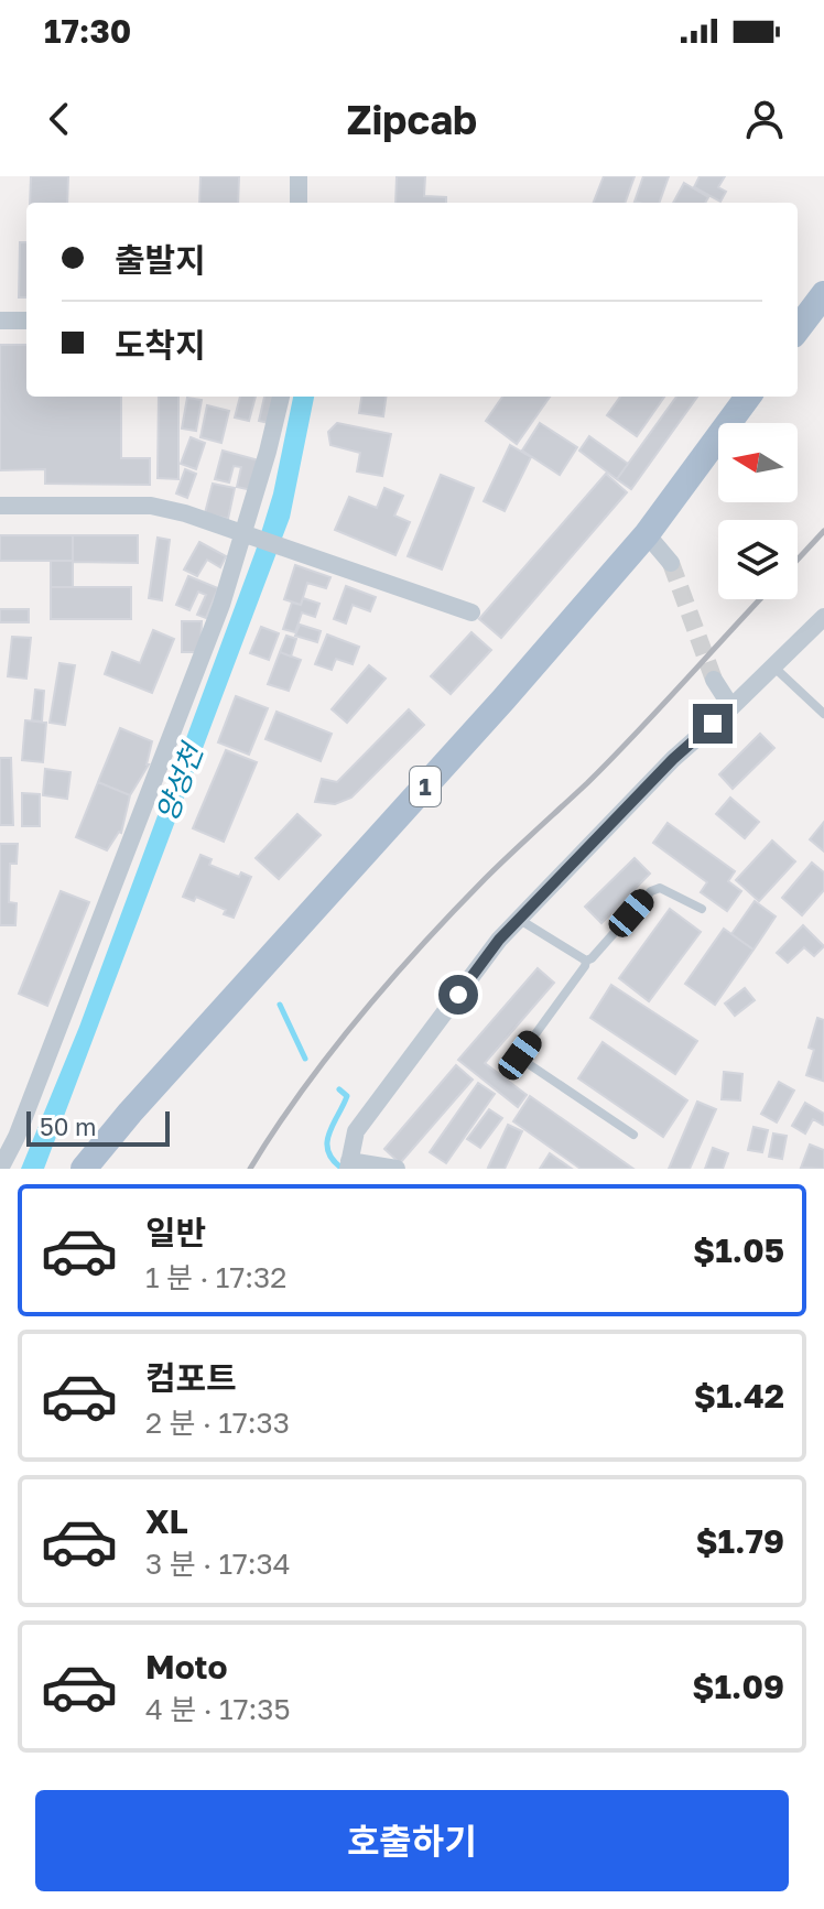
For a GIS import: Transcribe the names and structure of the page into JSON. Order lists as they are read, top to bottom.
{
  "streets": {
    "main road": ["1"]
  },
  "water": ["양성천"],
  "scale_bar": "50 m",
  "north": "left",
  "page": {
    "status": "17:30",
    "header": "Zipcab",
    "banner": ["출발지", "도착지"],
    "scale": "50 m",
    "list": [
      {
        "name": "일반",
        "note": "1 분 · 17:32",
        "value": "$1.05"
      },
      {
        "name": "컴포트",
        "note": "2 분 · 17:33",
        "value": "$1.42"
      },
      {
        "name": "XL",
        "note": "3 분 · 17:34",
        "value": "$1.79"
      },
      {
        "name": "Moto",
        "note": "4 분 · 17:35",
        "value": "$1.09"
      }
    ],
    "buttons": "호출하기"
  }
}
